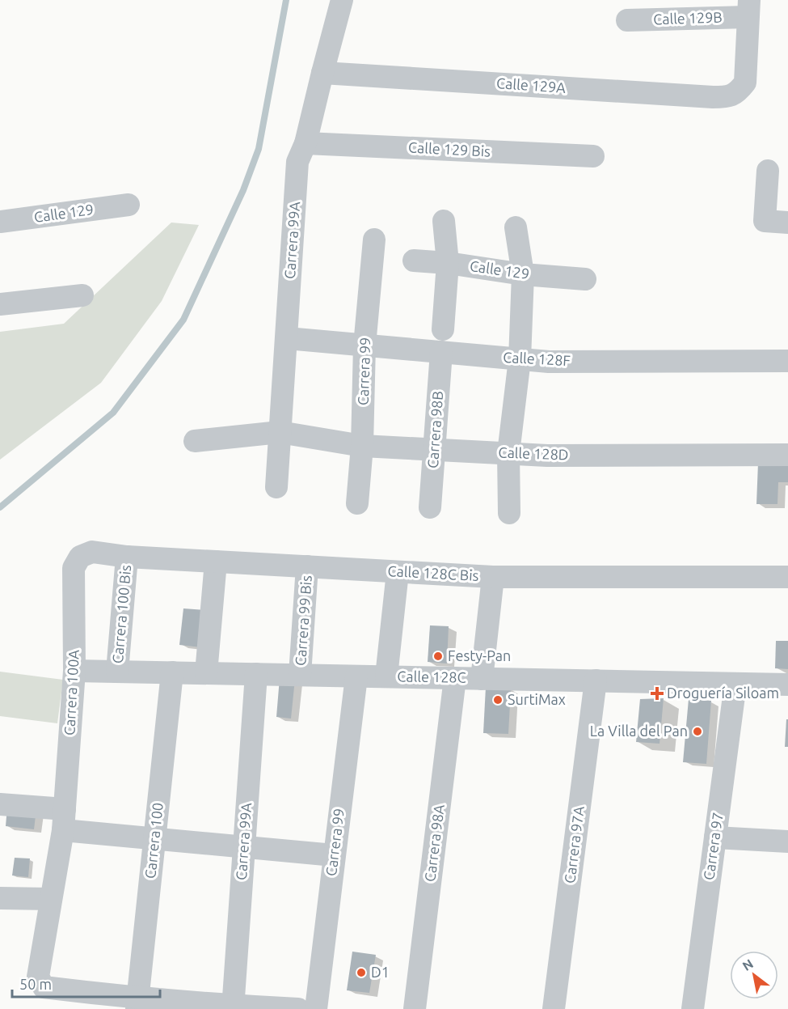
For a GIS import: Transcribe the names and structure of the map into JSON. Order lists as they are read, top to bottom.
{
  "streets": {
    "street": [
      "Calle 129B",
      "Calle 129A",
      "Calle 129 Bis",
      "Calle 129",
      "Carrera 99A",
      "Calle 128F",
      "Carrera 99",
      "Carrera 98B",
      "Calle 128D",
      "Calle 128C Bis",
      "Carrera 100 Bis",
      "Carrera 99 Bis",
      "Calle 128C",
      "Carrera 100A",
      "Carrera 100",
      "Carrera 98A",
      "Carrera 97A",
      "Carrera 97"
    ]
  },
  "crossings": [
    ["Calle 129B", "Calle 129A"],
    ["Calle 129A", "Carrera 99A"],
    ["Calle 129 Bis", "Carrera 99A"],
    ["Carrera 99A", "Calle 128F"],
    ["Carrera 99A", "Calle 128D"],
    ["Carrera 99A", "Calle 128C"],
    ["Calle 128F", "Carrera 99"],
    ["Calle 128F", "Carrera 98B"],
    ["Carrera 99", "Calle 128D"],
    ["Carrera 99", "Calle 128C"],
    ["Carrera 98B", "Calle 128D"],
    ["Calle 128C Bis", "Carrera 100 Bis"],
    ["Calle 128C Bis", "Carrera 99 Bis"],
    ["Calle 128C Bis", "Carrera 100A"],
    ["Carrera 100 Bis", "Calle 128C"],
    ["Carrera 99 Bis", "Calle 128C"],
    ["Calle 128C", "Carrera 100A"],
    ["Calle 128C", "Carrera 100"],
    ["Calle 128C", "Carrera 98A"],
    ["Calle 128C", "Carrera 97A"],
    ["Calle 128C", "Carrera 97"],
    ["Carrera 100A", "Carrera 100"]
  ],
  "places": {
    "other": [
      "Festy-Pan",
      "SurtiMax",
      "La Villa del Pan",
      "D1"
    ],
    "health": ["Droguería Siloam"]
  },
  "scale_bar": "50 m",
  "north": "top left"
}
